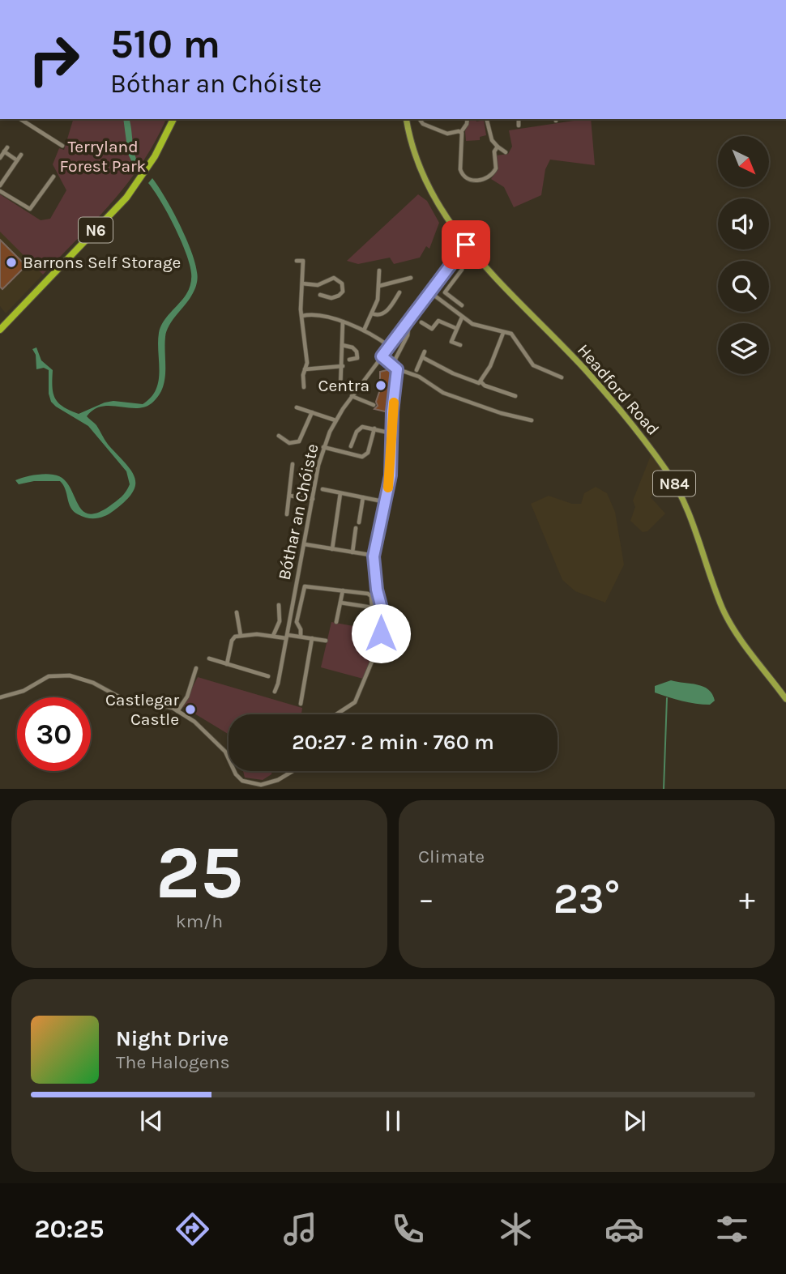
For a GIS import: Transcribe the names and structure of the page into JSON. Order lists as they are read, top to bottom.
{
  "streets": {
    "highway": ["N6"],
    "main road": ["Headford Road", "N84"],
    "street": ["Bóthar an Chóiste"]
  },
  "crossings": [
    ["Headford Road", "Bóthar an Chóiste"]
  ],
  "parks": ["Terryland Forest Park"],
  "places": ["Barrons Self Storage", "Centra", "Castlegar Castle"],
  "north": "bottom right",
  "page": {
    "turn": ["510 m", "Bóthar an Chóiste"],
    "limit": "30",
    "trip": "20:27 · 2 min · 760 m",
    "tile": [
      ["25", "km/h"],
      "Climate"
    ],
    "heat": ["−", "23°", "+"],
    "song": ["Night Drive", "The Halogens"],
    "tabs": "20:25"
  }
}
